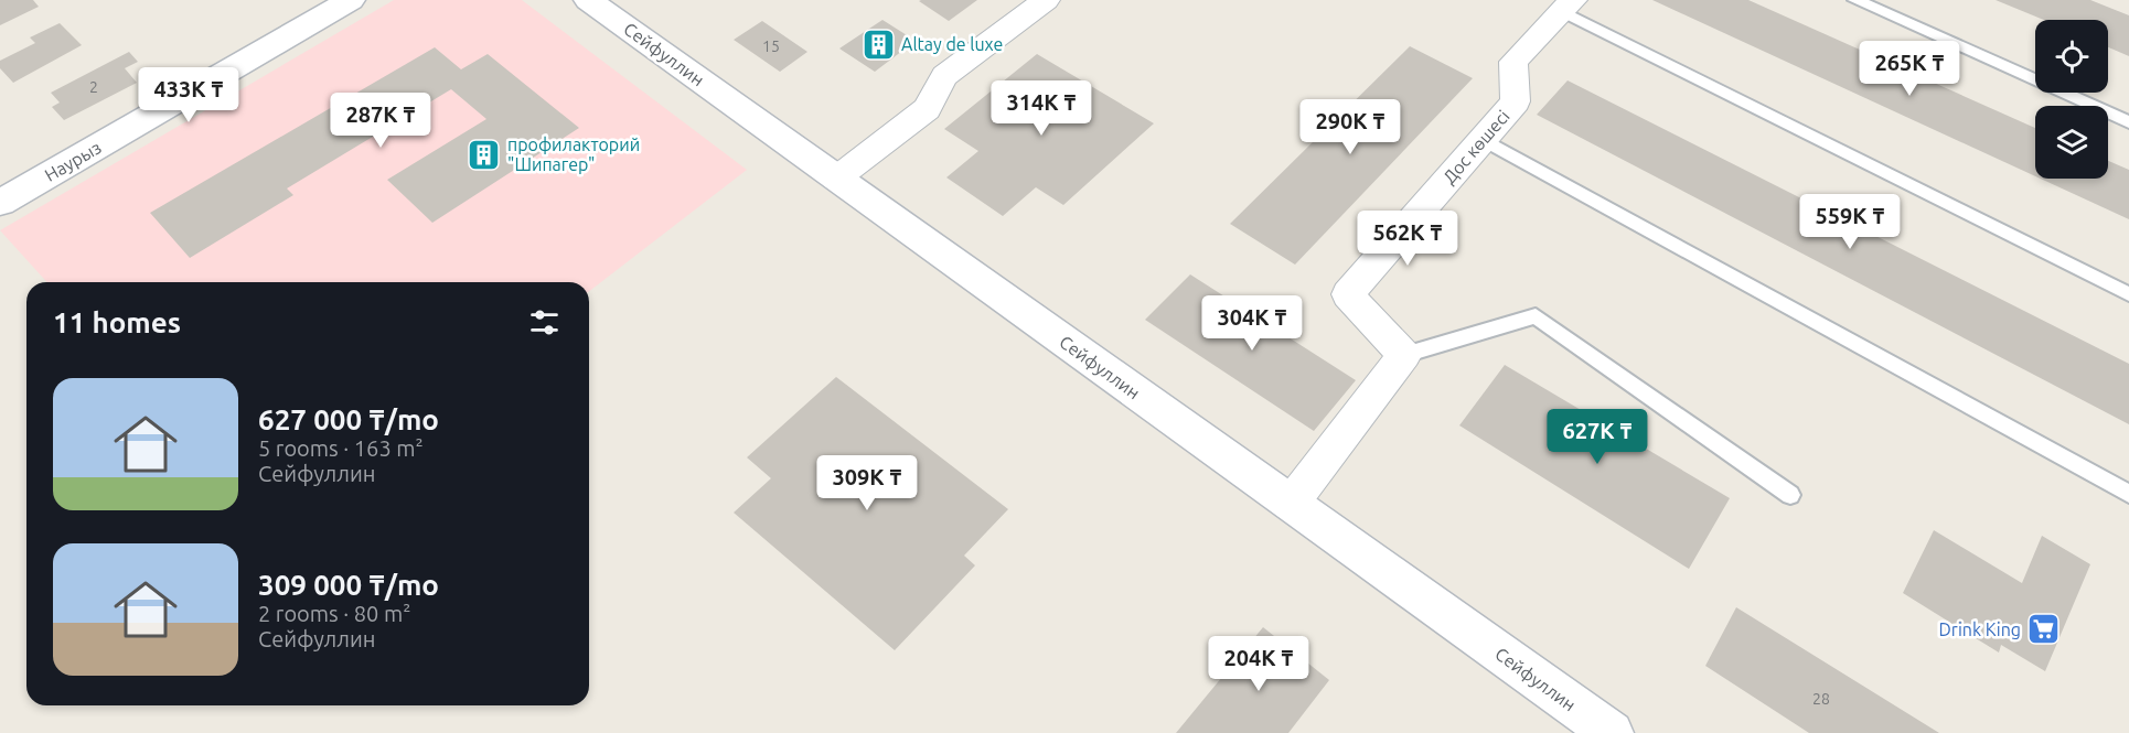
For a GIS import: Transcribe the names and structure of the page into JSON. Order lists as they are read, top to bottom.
{
  "streets": {
    "street": ["Сейфуллин", "Дос көшесі", "Наурыз"]
  },
  "places": {
    "building": ["Altay de luxe", "профилакторий \"Шипагер\""],
    "supermarket": ["Drink King"]
  },
  "house_numbers": ["15", "2", "28"],
  "page": {
    "price": [
      "265K ₸",
      "433K ₸",
      "314K ₸",
      "287K ₸",
      "290K ₸",
      "559K ₸",
      "562K ₸",
      "304K ₸",
      "627K ₸",
      "309K ₸",
      "204K ₸"
    ],
    "heading": "11 homes",
    "list": [
      {
        "name": "627 000 ₸/mo",
        "note": "5 rooms · 163 m² · Сейфуллин"
      },
      {
        "name": "309 000 ₸/mo",
        "note": "2 rooms · 80 m² · Сейфуллин"
      }
    ]
  }
}
